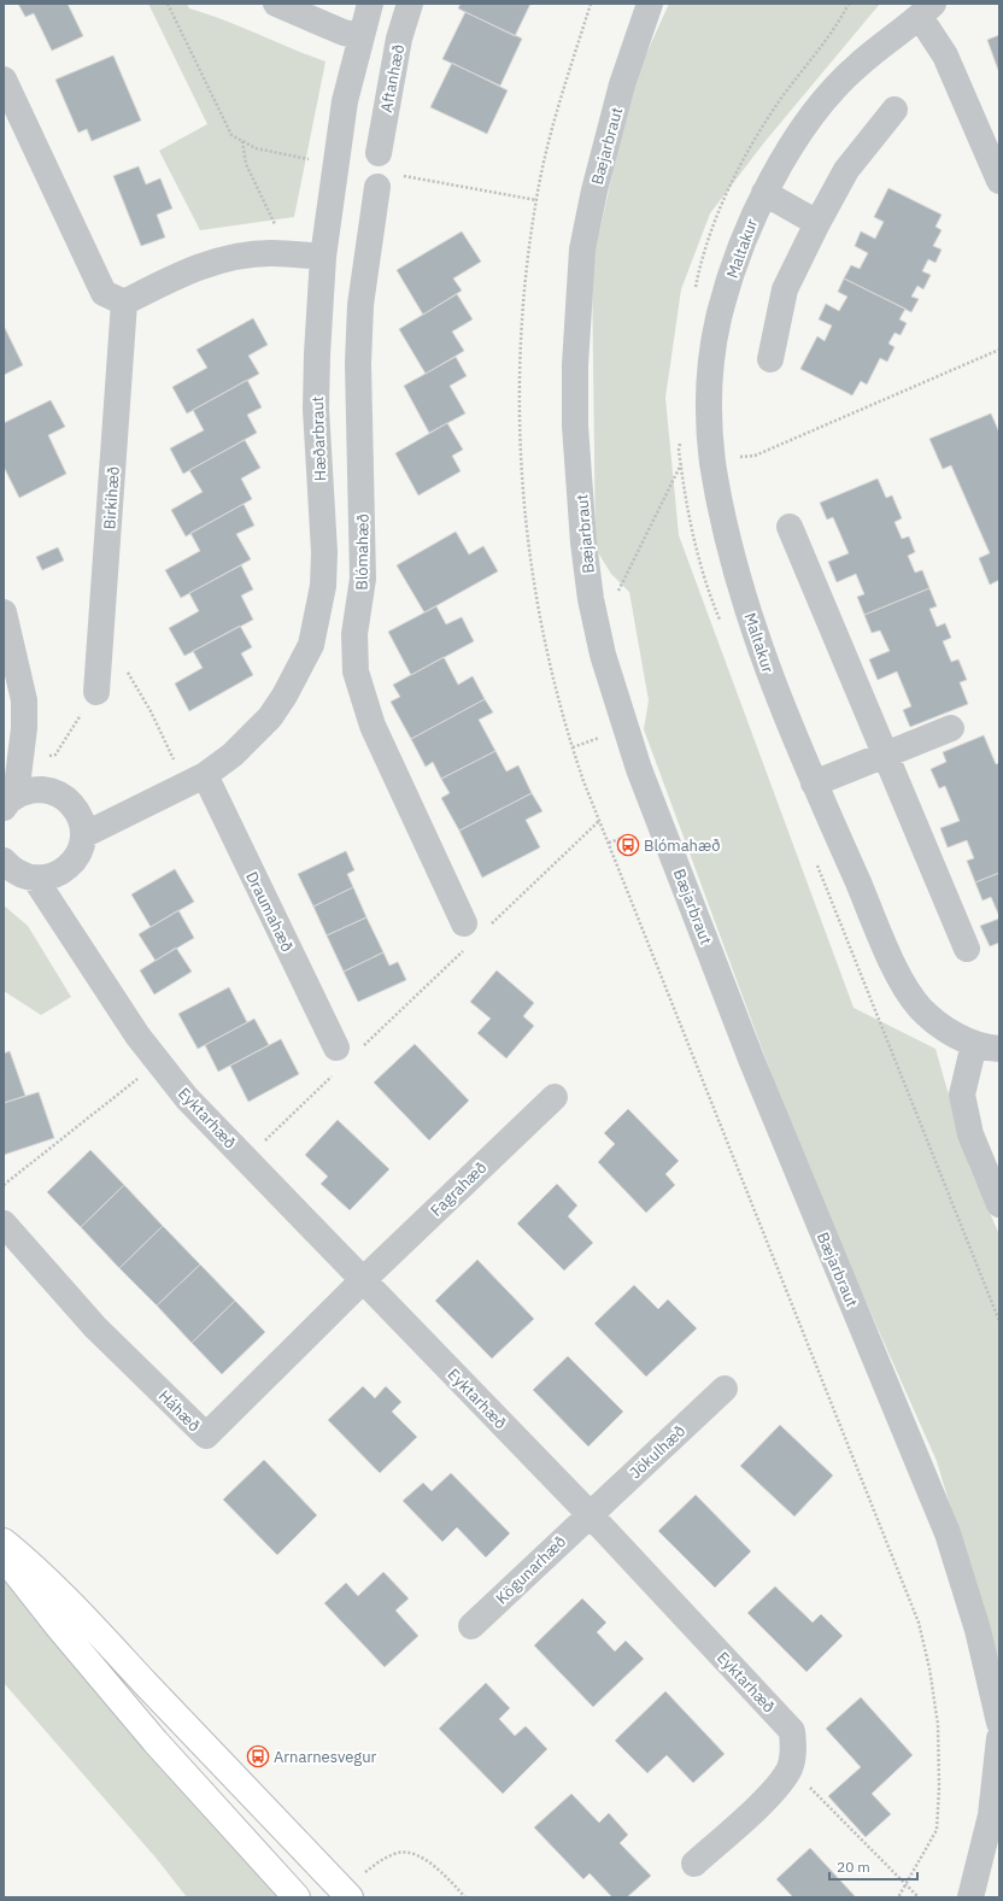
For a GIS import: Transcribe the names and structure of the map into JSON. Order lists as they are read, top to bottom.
{
  "streets": {
    "street": [
      "Aftanhæð",
      "Bæjarbraut",
      "Maltakur",
      "Hæðarbraut",
      "Birkihæð",
      "Blómahæð",
      "Draumahæð",
      "Eyktarhæð",
      "Fagrahæð",
      "Háhæð",
      "Jökulhæð",
      "Kögunarhæð"
    ]
  },
  "crossings": [
    ["Hæðarbraut", "Blómahæð"],
    ["Hæðarbraut", "Draumahæð"],
    ["Eyktarhæð", "Fagrahæð"],
    ["Eyktarhæð", "Háhæð"],
    ["Eyktarhæð", "Jökulhæð"],
    ["Eyktarhæð", "Kögunarhæð"],
    ["Fagrahæð", "Háhæð"],
    ["Jökulhæð", "Kögunarhæð"]
  ],
  "places": {
    "bus stop": ["Blómahæð", "Arnarnesvegur"]
  },
  "scale_bar": "20 m"
}
